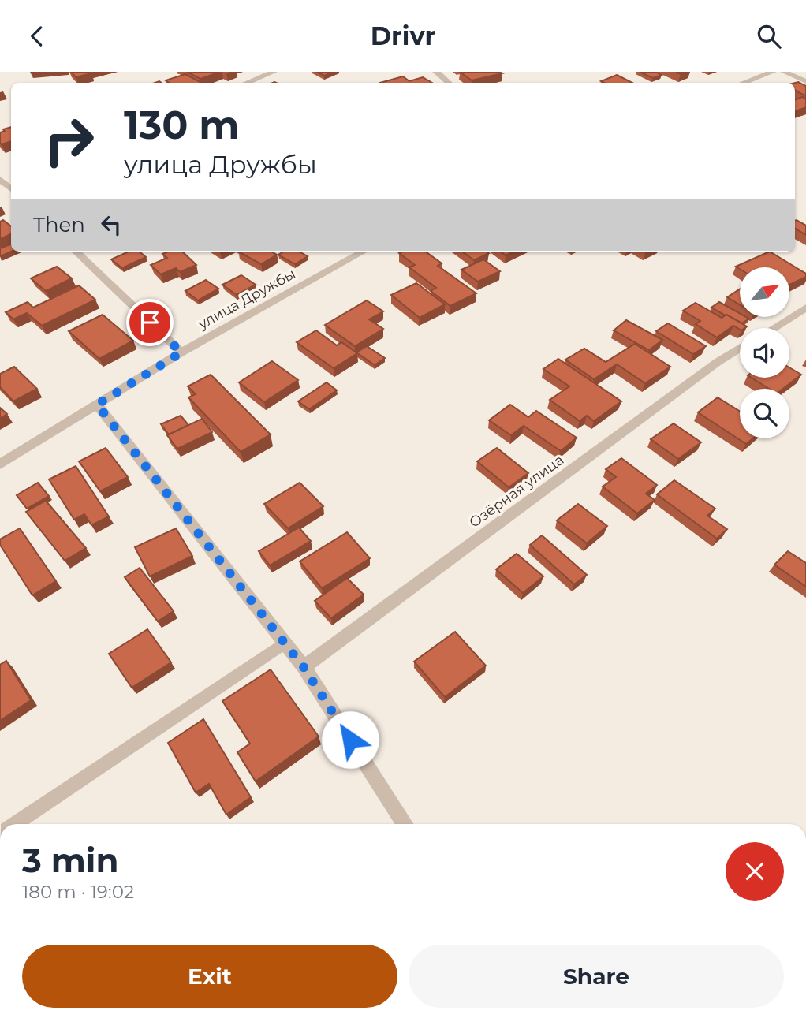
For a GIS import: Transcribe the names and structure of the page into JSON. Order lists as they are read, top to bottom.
{
  "streets": {
    "street": ["улица Дружбы", "Озёрная улица"]
  },
  "north": "top right",
  "page": {
    "header": "Drivr",
    "turn": ["130 m", "улица Дружбы"],
    "then": "Then",
    "heading": ["3 min", "180 m · 19:02"],
    "buttons": ["Exit", "Share"]
  }
}
